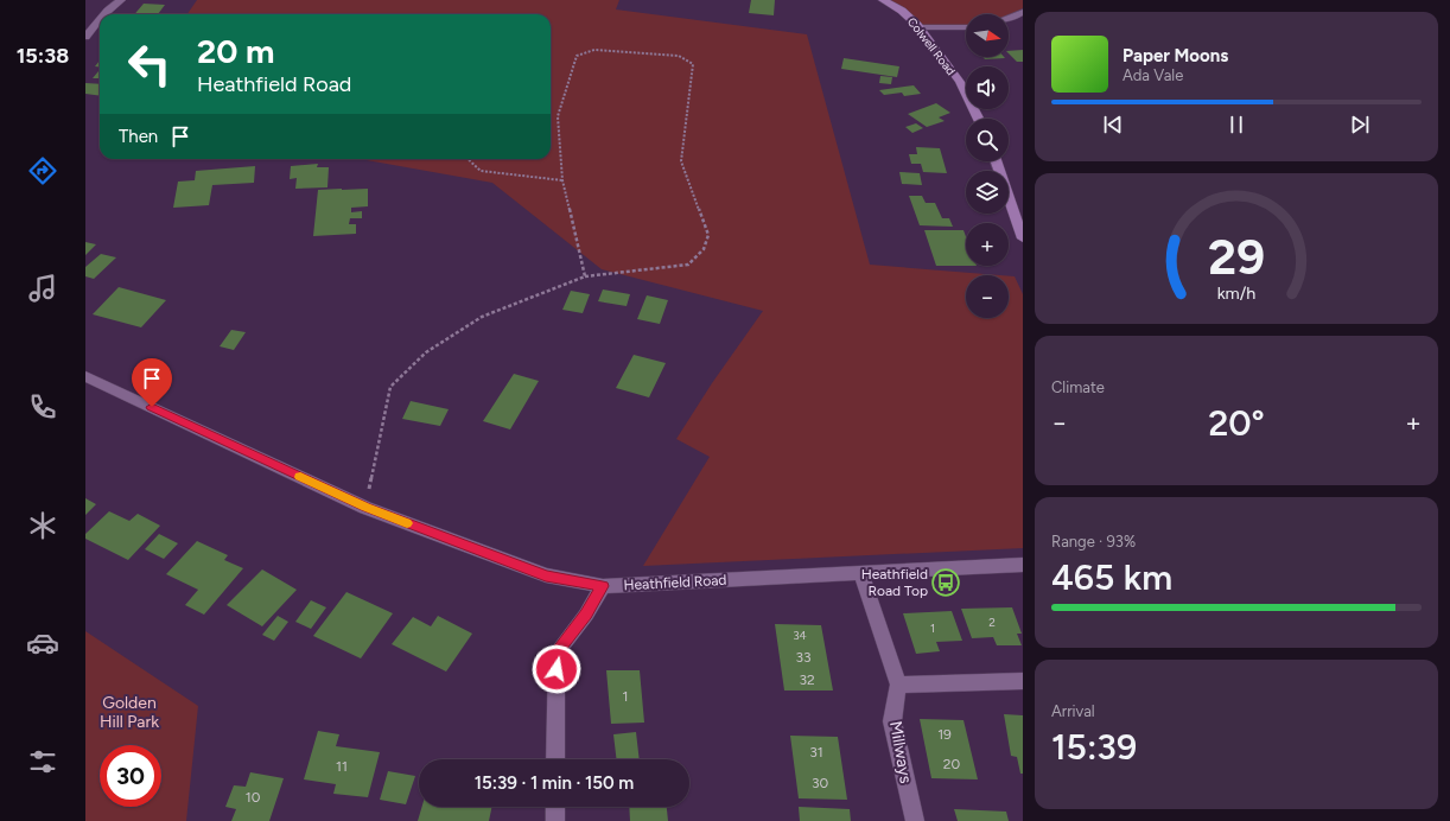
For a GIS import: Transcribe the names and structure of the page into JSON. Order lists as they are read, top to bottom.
{
  "streets": {
    "main road": ["Colwell Road"],
    "street": ["Heathfield Road", "Millways"]
  },
  "crossings": [
    ["Heathfield Road", "Millways"]
  ],
  "parks": ["Golden Hill Park"],
  "places": {
    "bus stop": ["Heathfield Road Top"]
  },
  "house_numbers": [
    "2",
    "1",
    "34",
    "33",
    "32",
    "1",
    "19",
    "31",
    "20",
    "11",
    "30",
    "10"
  ],
  "north": "right",
  "page": {
    "tabs": "15:38",
    "map_buttons": ["+", "−"],
    "turn": ["20 m", "Heathfield Road"],
    "song": ["Paper Moons", "Ada Vale"],
    "then": "Then",
    "tile": [
      "Climate",
      ["Range · 93%", "465 km"],
      ["Arrival", "15:39"]
    ],
    "heat": ["−", "20°", "+"],
    "limit": "30",
    "trip": "15:39 · 1 min · 150 m",
    "gauge": ["29", "km/h"]
  }
}
